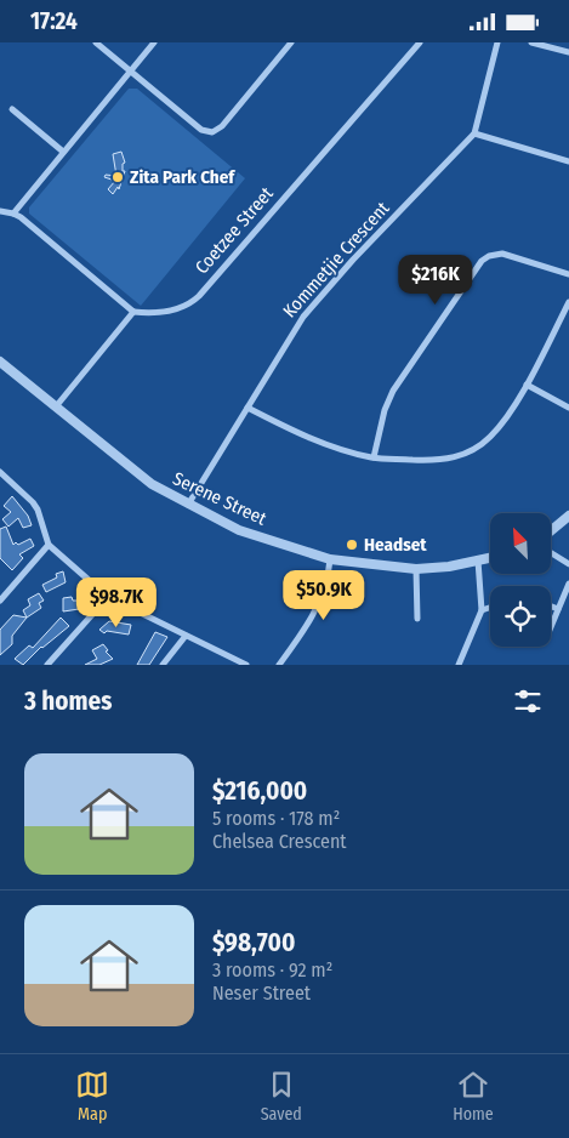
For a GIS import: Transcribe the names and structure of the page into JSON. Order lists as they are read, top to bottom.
{
  "streets": {
    "street": ["Coetzee Street", "Kommetjie Crescent", "Serene Street"]
  },
  "crossings": [
    ["Kommetjie Crescent", "Serene Street"]
  ],
  "places": ["Zita Park Chef", "Headset"],
  "north": "top left",
  "page": {
    "status": "17:24",
    "price": ["$216K", "$50.9K", "$98.7K"],
    "heading": "3 homes",
    "list": [
      {
        "name": "$216,000",
        "note": "5 rooms · 178 m² · Chelsea Crescent"
      },
      {
        "name": "$98,700",
        "note": "3 rooms · 92 m² · Neser Street"
      }
    ],
    "tabs": ["Map", "Saved", "Home"]
  }
}
